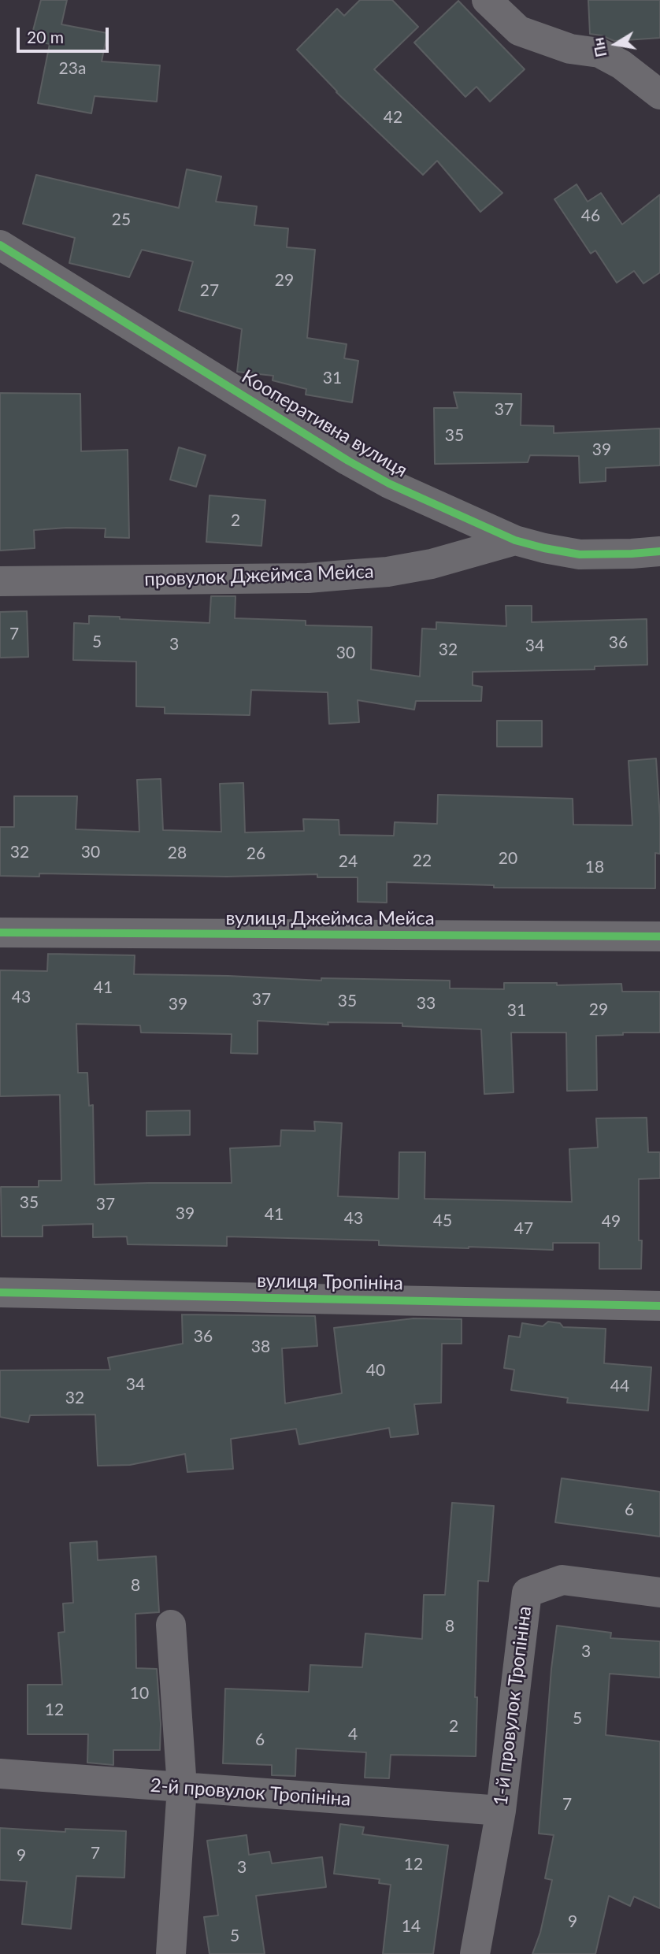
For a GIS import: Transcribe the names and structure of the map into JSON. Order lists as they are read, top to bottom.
{
  "streets": {
    "street": [
      "Кооперативна вулиця",
      "провулок Джеймса Мейса",
      "вулиця Джеймса Мейса",
      "вулиця Тропініна",
      "1-й провулок Тропініна",
      "2-й провулок Тропініна"
    ]
  },
  "crossings": [
    ["Кооперативна вулиця", "провулок Джеймса Мейса"],
    ["1-й провулок Тропініна", "2-й провулок Тропініна"]
  ],
  "house_numbers": [
    "23а",
    "42",
    "46",
    "25",
    "29",
    "27",
    "31",
    "37",
    "35",
    "39",
    "2",
    "7",
    "5",
    "36",
    "3",
    "34",
    "32",
    "30",
    "32",
    "30",
    "28",
    "26",
    "20",
    "22",
    "24",
    "18",
    "41",
    "43",
    "37",
    "35",
    "33",
    "39",
    "29",
    "31",
    "35",
    "37",
    "39",
    "41",
    "43",
    "45",
    "49",
    "47",
    "36",
    "38",
    "40",
    "34",
    "44",
    "32",
    "6",
    "8",
    "8",
    "3",
    "10",
    "12",
    "5",
    "2",
    "4",
    "6",
    "7",
    "7",
    "9",
    "12",
    "3",
    "9",
    "14",
    "5"
  ],
  "scale_bar": "20 m",
  "north": "left"
}
